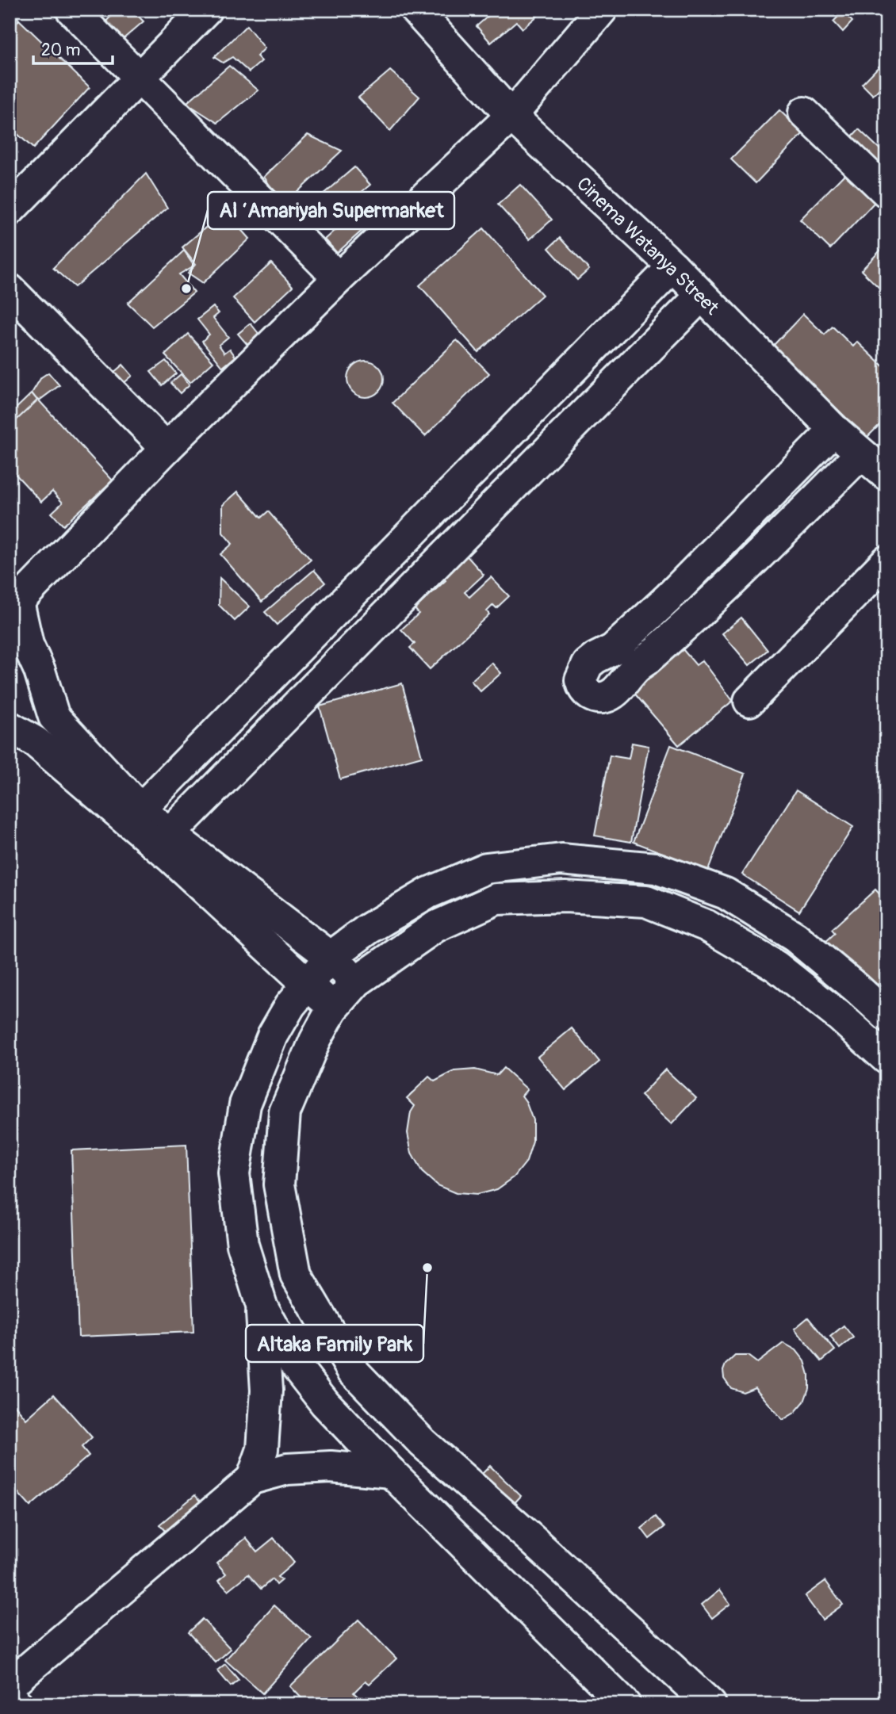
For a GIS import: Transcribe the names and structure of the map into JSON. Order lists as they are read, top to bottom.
{
  "streets": {
    "street": ["Cinema Watanya Street"]
  },
  "places": ["Al ‘Amariyah Supermarket", "Altaka Family Park"],
  "scale_bar": "20 m"
}
